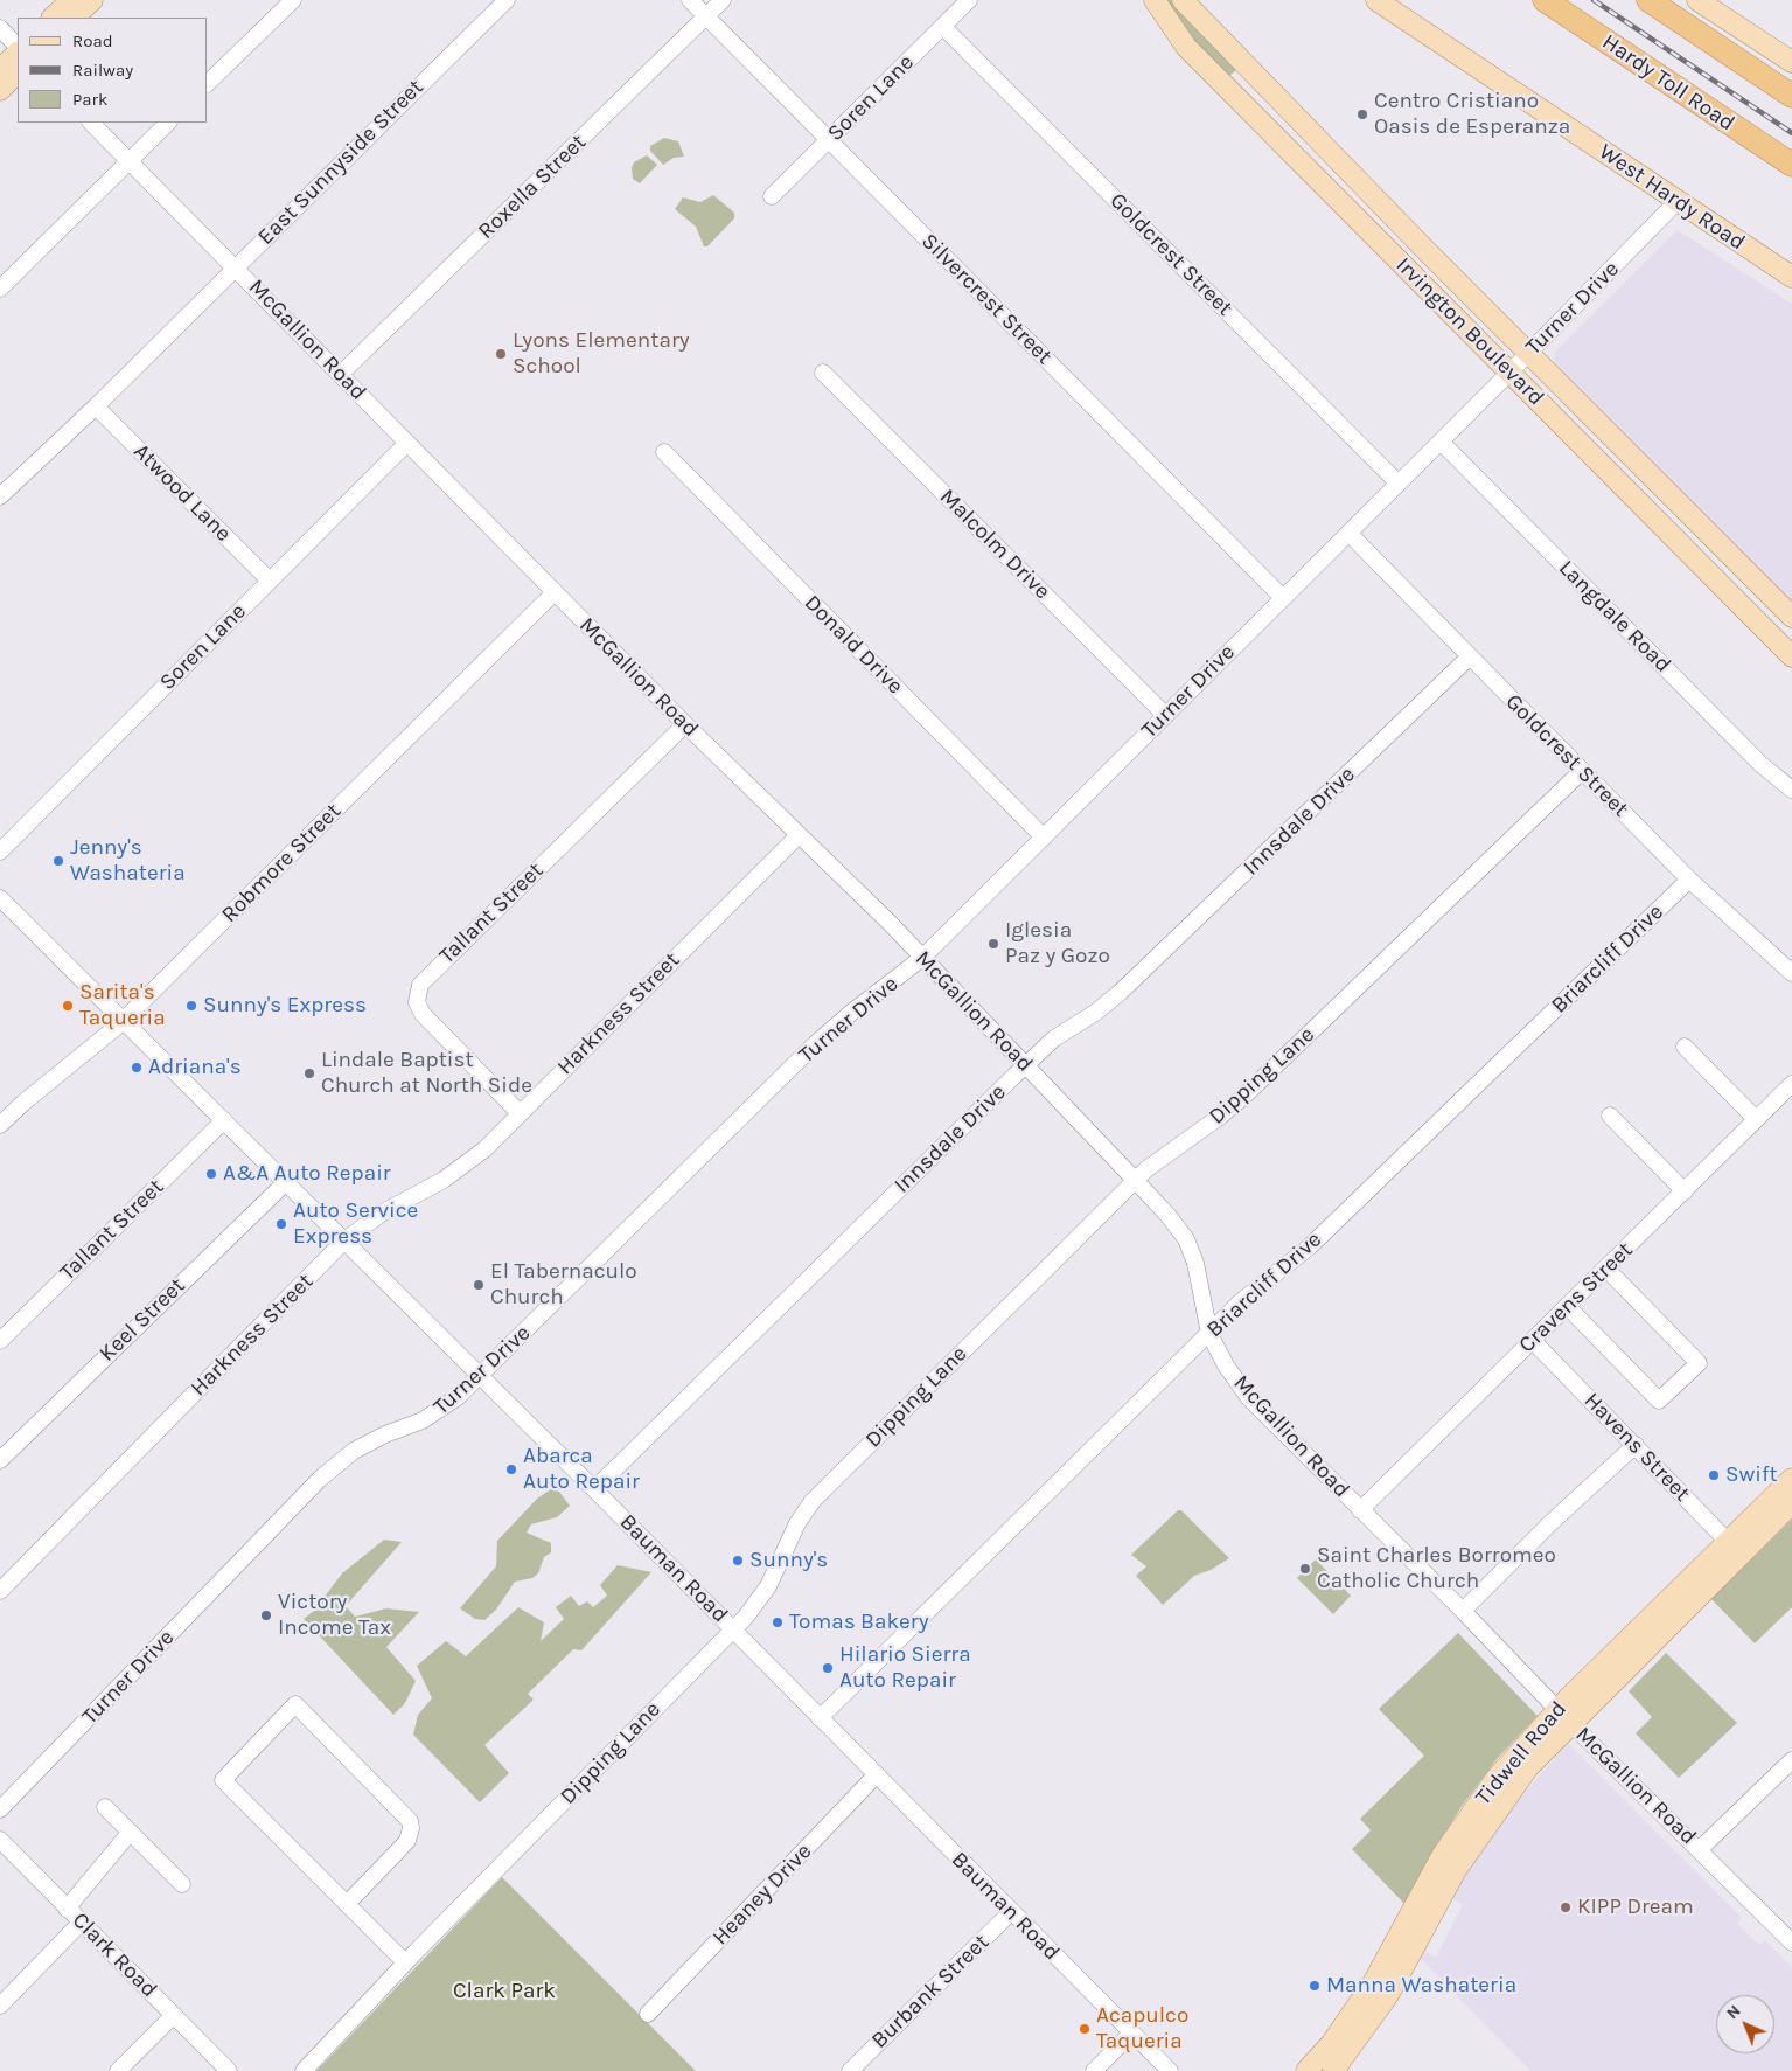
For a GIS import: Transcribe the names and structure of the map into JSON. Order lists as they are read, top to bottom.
{
  "streets": {
    "highway": ["Hardy Toll Road"],
    "main road": ["West Hardy Road", "Irvington Boulevard", "Tidwell Road"],
    "street": [
      "Soren Lane",
      "East Sunnyside Street",
      "Roxella Street",
      "Goldcrest Street",
      "Silvercrest Street",
      "Turner Drive",
      "McGallion Road",
      "Atwood Lane",
      "Malcolm Drive",
      "Langdale Road",
      "Donald Drive",
      "Innsdale Drive",
      "Robmore Street",
      "Tallant Street",
      "Briarcliff Drive",
      "Harkness Street",
      "Dipping Lane",
      "Cravens Street",
      "Keel Street",
      "Havens Street",
      "Bauman Road",
      "Heaney Drive",
      "Clark Road",
      "Burbank Street"
    ]
  },
  "crossings": [
    ["Soren Lane", "Goldcrest Street"],
    ["Soren Lane", "Silvercrest Street"],
    ["Soren Lane", "McGallion Road"],
    ["Soren Lane", "Atwood Lane"],
    ["East Sunnyside Street", "McGallion Road"],
    ["East Sunnyside Street", "Atwood Lane"],
    ["Roxella Street", "Silvercrest Street"],
    ["Roxella Street", "McGallion Road"],
    ["West Hardy Road", "Turner Drive"],
    ["Goldcrest Street", "Turner Drive"],
    ["Goldcrest Street", "Innsdale Drive"],
    ["Goldcrest Street", "Briarcliff Drive"],
    ["Goldcrest Street", "Dipping Lane"],
    ["Silvercrest Street", "Turner Drive"],
    ["Turner Drive", "Irvington Boulevard"],
    ["Turner Drive", "McGallion Road"],
    ["Turner Drive", "Malcolm Drive"],
    ["Turner Drive", "Langdale Road"],
    ["Turner Drive", "Donald Drive"],
    ["Turner Drive", "Bauman Road"],
    ["McGallion Road", "Innsdale Drive"],
    ["McGallion Road", "Robmore Street"],
    ["McGallion Road", "Tallant Street"],
    ["McGallion Road", "Briarcliff Drive"],
    ["McGallion Road", "Harkness Street"],
    ["McGallion Road", "Dipping Lane"],
    ["McGallion Road", "Cravens Street"],
    ["McGallion Road", "Tidwell Road"],
    ["Innsdale Drive", "Bauman Road"],
    ["Robmore Street", "Bauman Road"],
    ["Tallant Street", "Harkness Street"],
    ["Tallant Street", "Bauman Road"],
    ["Briarcliff Drive", "Bauman Road"],
    ["Harkness Street", "Bauman Road"],
    ["Dipping Lane", "Bauman Road"],
    ["Cravens Street", "Havens Street"],
    ["Keel Street", "Bauman Road"],
    ["Havens Street", "Tidwell Road"],
    ["Bauman Road", "Heaney Drive"],
    ["Bauman Road", "Burbank Street"]
  ],
  "parks": ["Clark Park"],
  "places": [
    "Centro Cristiano Oasis de Esperanza",
    "Lyons Elementary School",
    "Jenny's Washateria",
    "Iglesia Paz y Gozo",
    "Sarita's Taqueria",
    "Sunny's Express",
    "Adriana's",
    "Lindale Baptist Church at North Side",
    "A&A Auto Repair",
    "Auto Service Express",
    "El Tabernaculo Church",
    "Abarca Auto Repair",
    "Swift",
    "Sunny's",
    "Saint Charles Borromeo Catholic Church",
    "Victory Income Tax",
    "Tomas Bakery",
    "Hilario Sierra Auto Repair",
    "KIPP Dream",
    "Manna Washateria",
    "Acapulco Taqueria"
  ],
  "legend": ["Road", "Railway", "Park"],
  "north": "top left"
}
